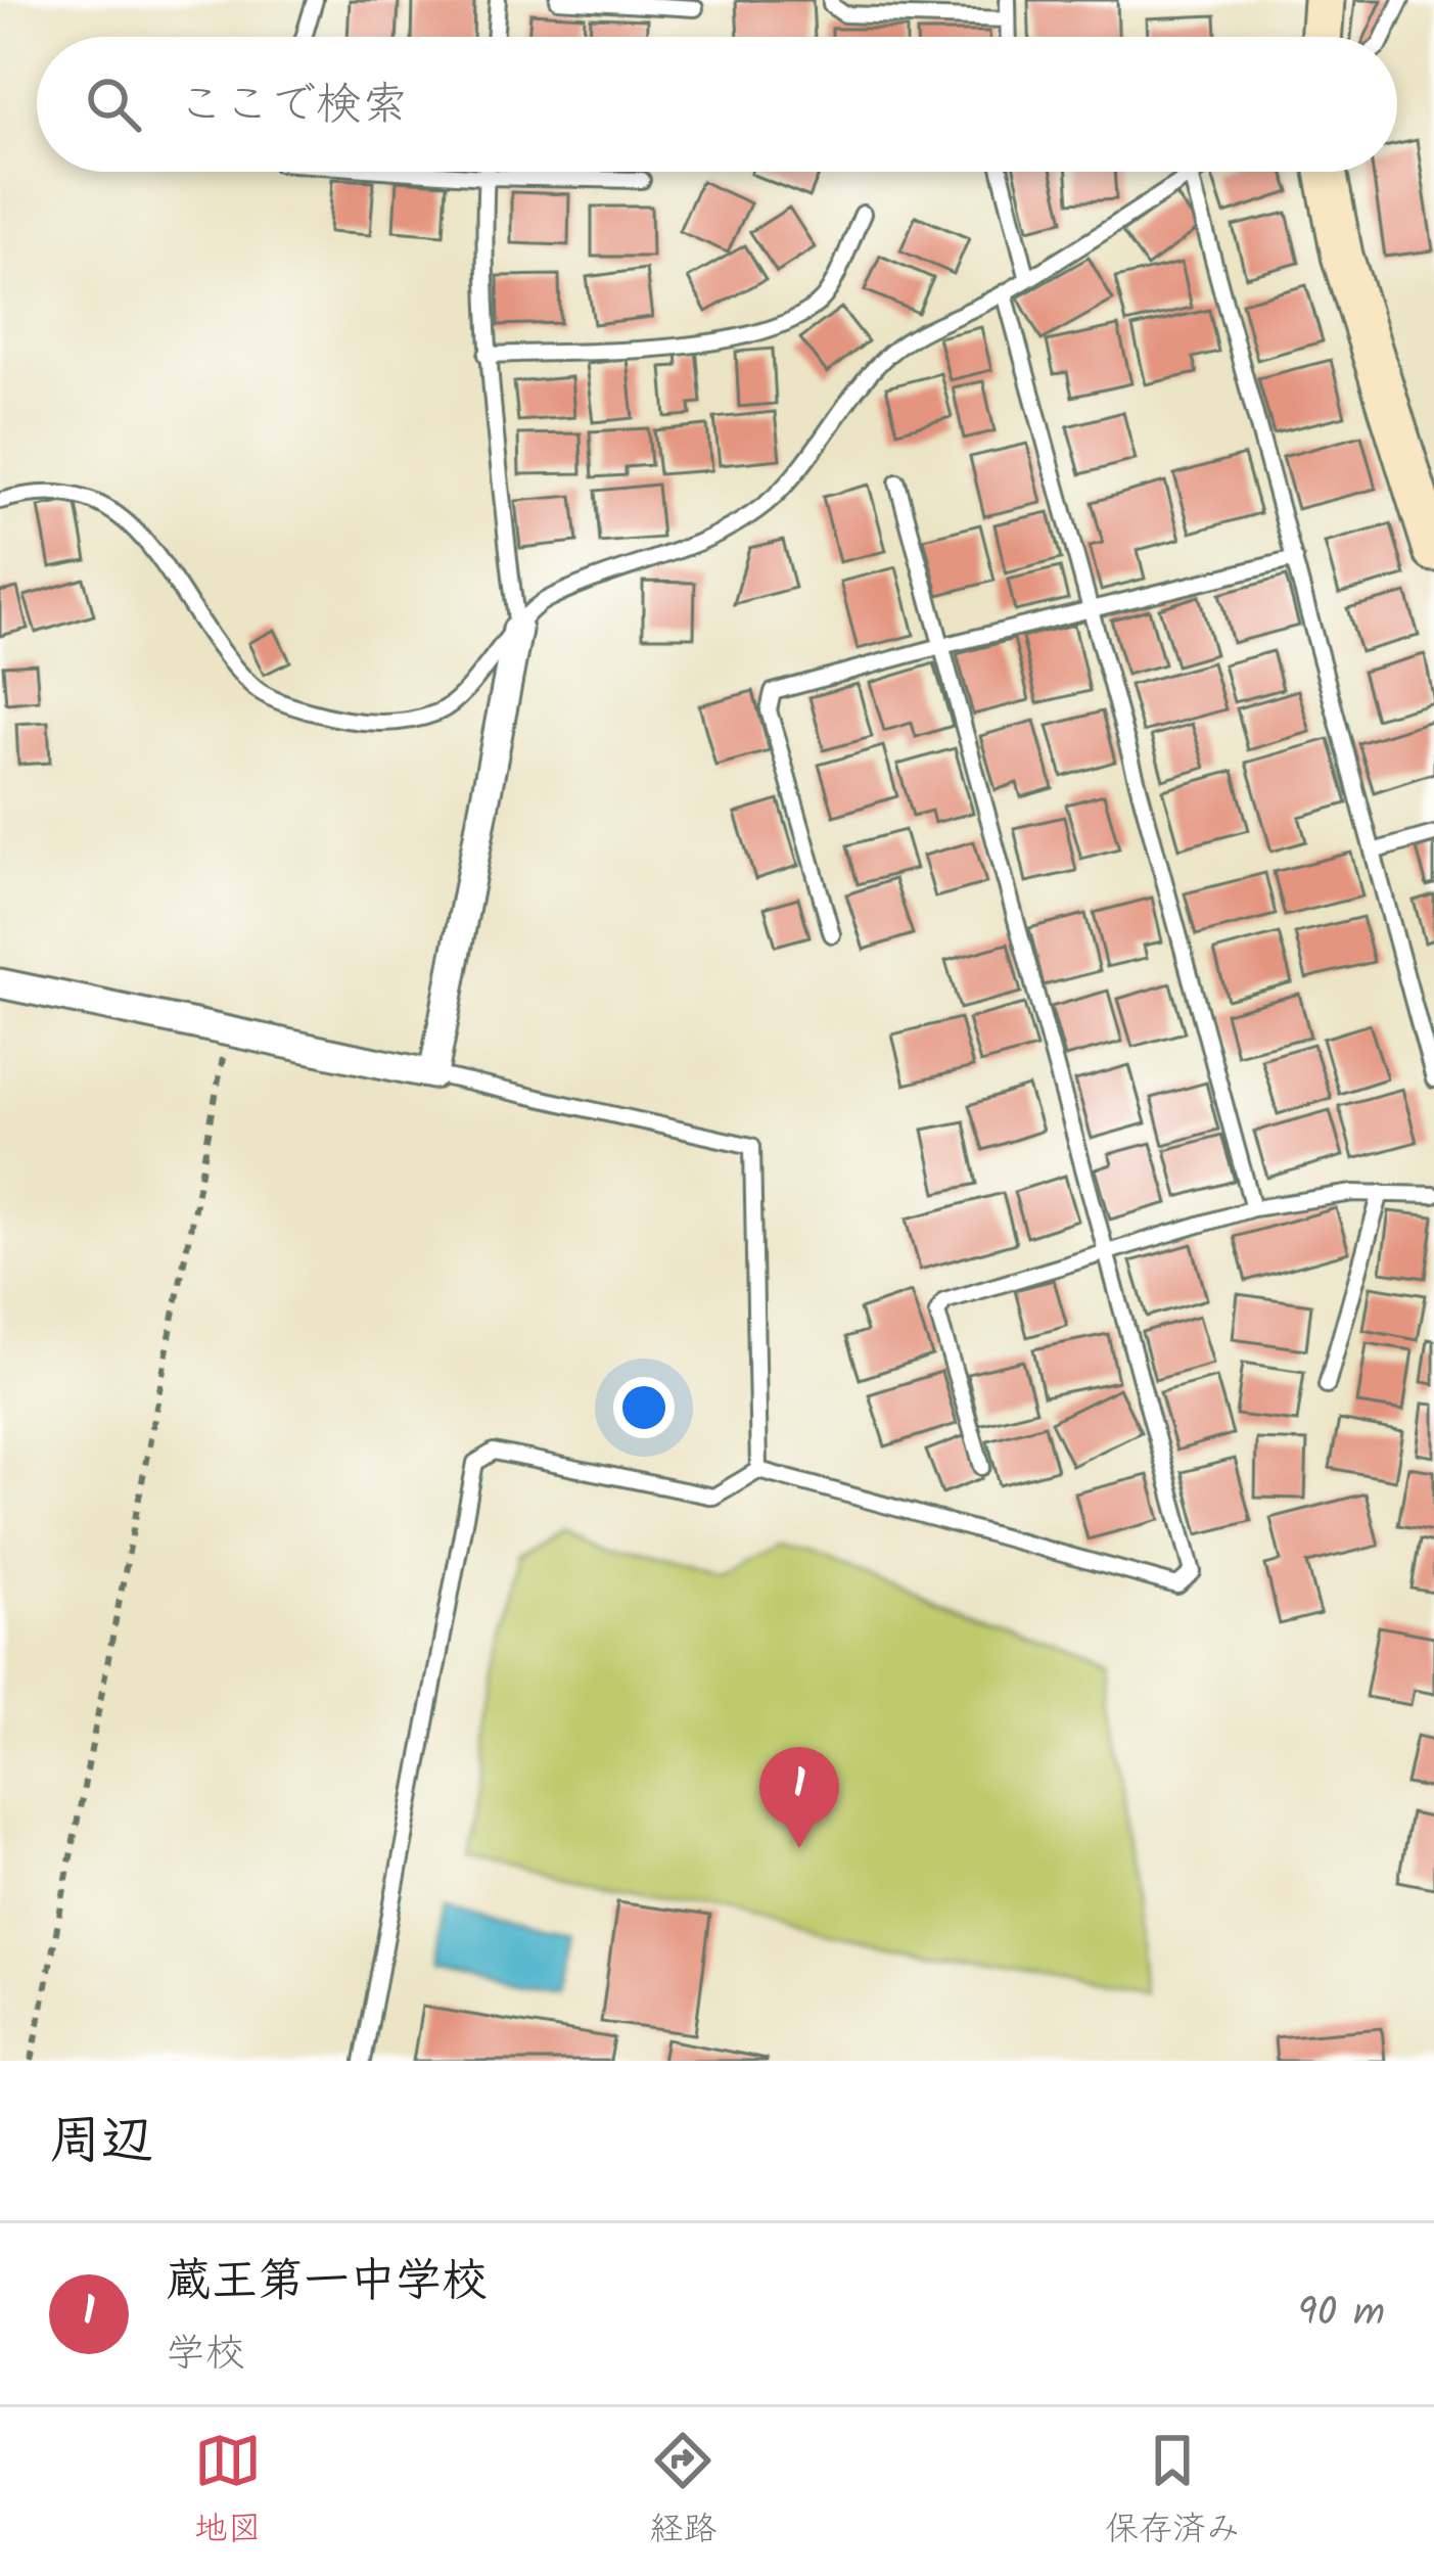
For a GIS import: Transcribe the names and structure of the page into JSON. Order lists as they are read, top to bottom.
{
  "page": {
    "search": "ここで検索",
    "pins": "1",
    "heading": "周辺",
    "list": [
      {
        "mark": "1",
        "name": "蔵王第一中学校",
        "note": "学校",
        "value": "90 m"
      }
    ],
    "nav": ["地図", "経路", "保存済み"]
  }
}
